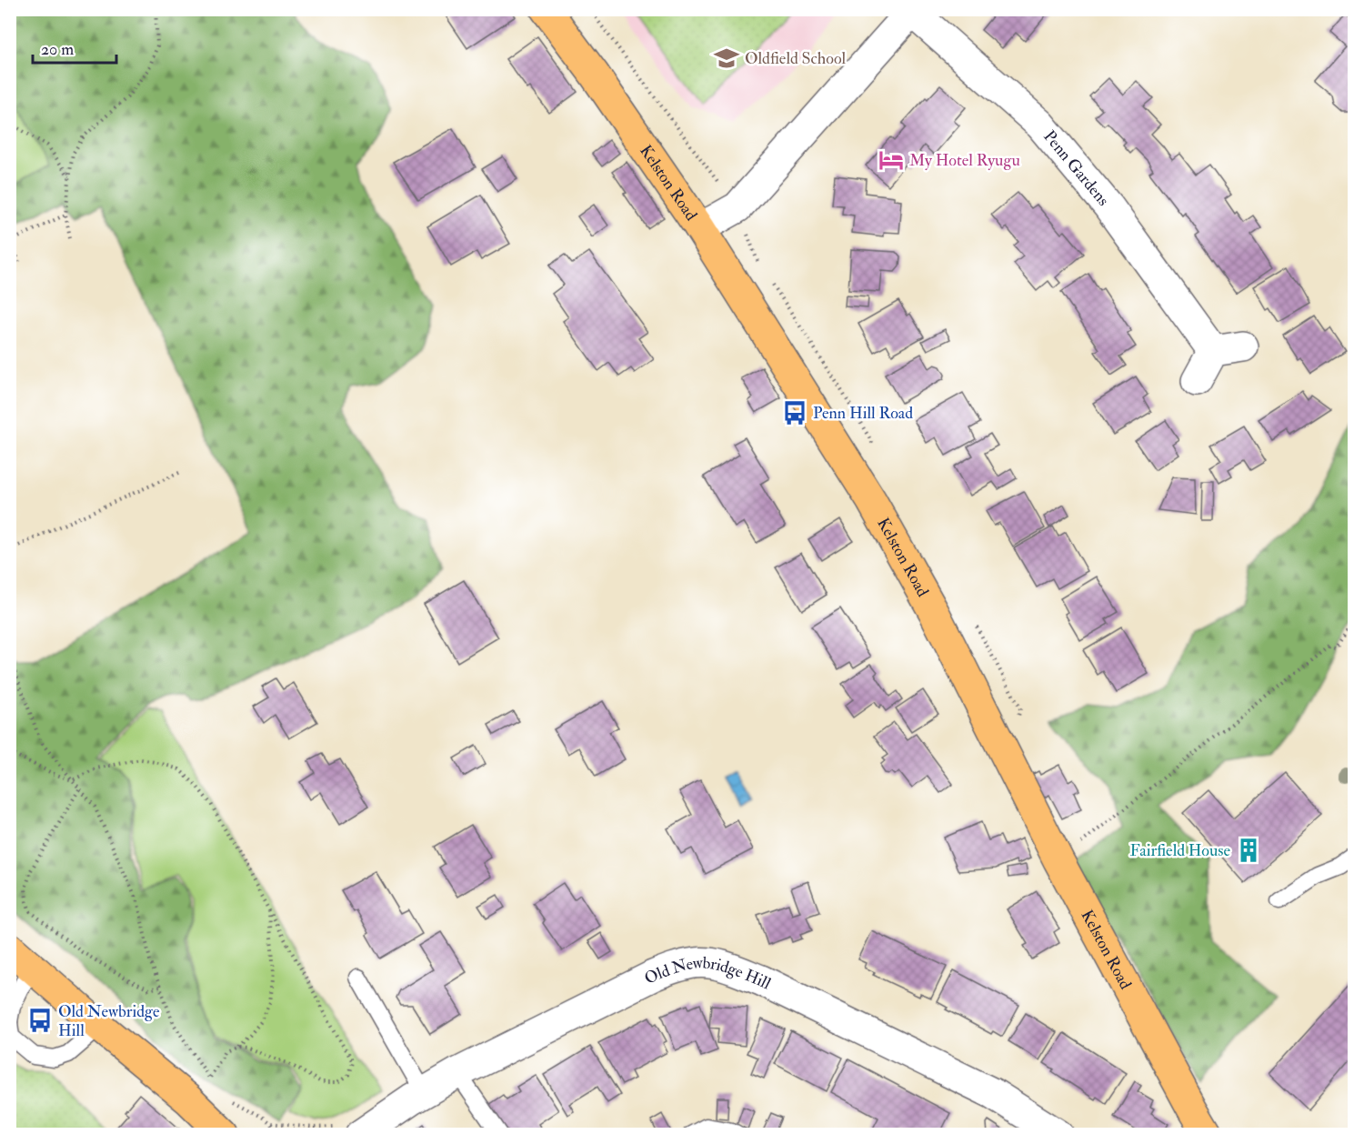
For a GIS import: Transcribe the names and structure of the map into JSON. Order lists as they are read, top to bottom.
{
  "streets": {
    "main road": ["Kelston Road"],
    "street": ["Penn Gardens", "Old Newbridge Hill"]
  },
  "places": {
    "school or university": ["Oldfield School"],
    "hotel": ["My Hotel Ryugu"],
    "bus stop": ["Penn Hill Road", "Old Newbridge Hill"],
    "building": ["Fairfield House"]
  },
  "scale_bar": "20 m"
}
